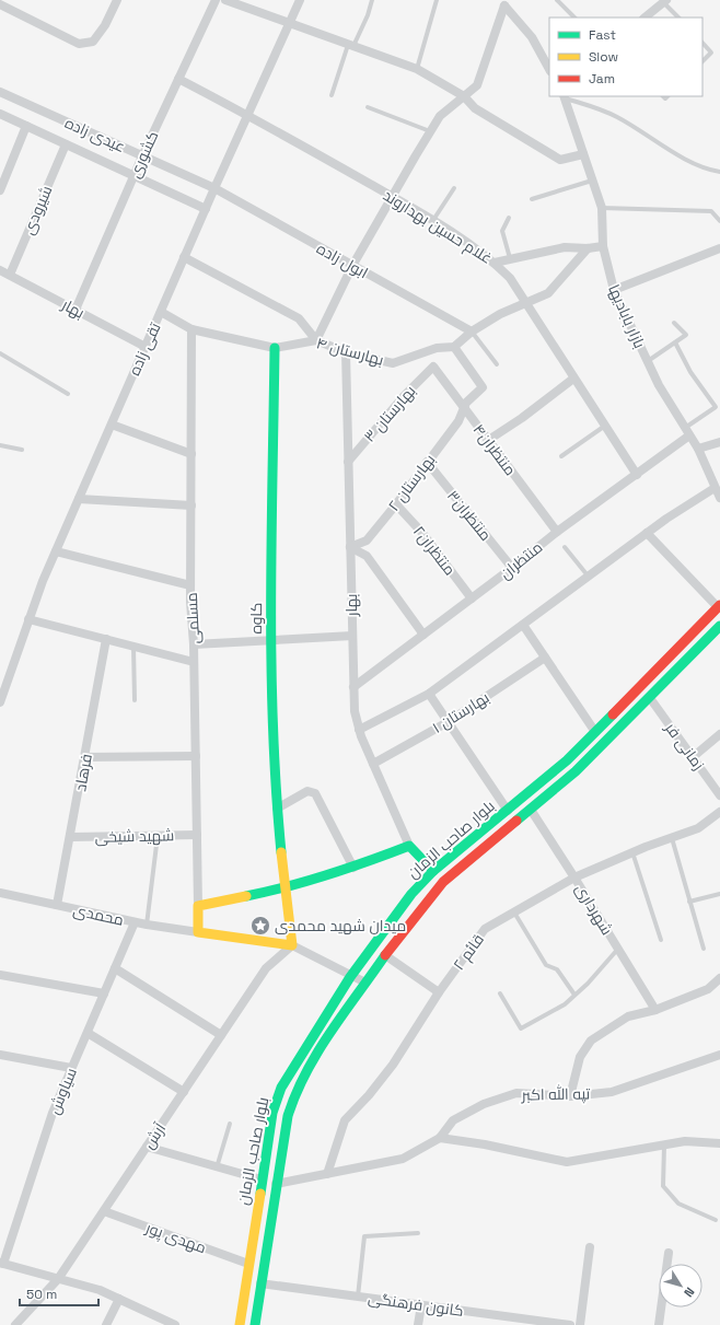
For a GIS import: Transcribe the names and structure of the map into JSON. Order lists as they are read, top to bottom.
{
  "streets": {
    "main road": ["کاوه", "بلوار صاحب الزمان"],
    "street": [
      "عیدی زاده",
      "کشوری",
      "شیرودی",
      "غلام حسین بهداروند",
      "ابول زاده",
      "بهار",
      "بازار بابادیها",
      "تقی زاده",
      "بهارستان ۴",
      "بهارستان ۳",
      "منتظران۴",
      "بهارستان ۲",
      "منتظران۳",
      "منتظران۲",
      "منتظران",
      "مسلمی",
      "بهارستان ۱",
      "زمانی فر",
      "فرهاد",
      "شهید شیخی",
      "شهرداری",
      "محمدی",
      "قائم ۲",
      "سیاوش",
      "تپه الله اکبر",
      "آرش",
      "مهدی پور",
      "کانون فرهنگی"
    ]
  },
  "crossings": [
    ["عیدی زاده", "کشوری"],
    ["عیدی زاده", "شیرودی"],
    ["عیدی زاده", "ابول زاده"],
    ["عیدی زاده", "تقی زاده"],
    ["کشوری", "غلام حسین بهداروند"],
    ["کشوری", "بهار"],
    ["شیرودی", "بهار"],
    ["غلام حسین بهداروند", "تقی زاده"],
    ["غلام حسین بهداروند", "منتظران"],
    ["ابول زاده", "تقی زاده"],
    ["بهار", "تقی زاده"],
    ["بهار", "بهارستان ۴"],
    ["بهار", "بهارستان ۳"],
    ["بهار", "بهارستان ۲"],
    ["بهار", "منتظران"],
    ["بهار", "بهارستان ۱"],
    ["بازار بابادیها", "منتظران"],
    ["تقی زاده", "بهارستان ۴"],
    ["بهارستان ۴", "بهارستان ۲"],
    ["بهارستان ۴", "مسلمی"],
    ["بهارستان ۴", "کاوه"],
    ["بهارستان ۳", "منتظران۴"],
    ["منتظران۴", "بهارستان ۲"],
    ["منتظران۴", "منتظران"],
    ["بهارستان ۲", "منتظران۳"],
    ["بهارستان ۲", "منتظران۲"],
    ["منتظران۳", "منتظران"],
    ["منتظران۲", "منتظران"],
    ["مسلمی", "شهید شیخی"],
    ["کاوه", "آرش"],
    ["زمانی فر", "بلوار صاحب الزمان"],
    ["فرهاد", "شهید شیخی"],
    ["فرهاد", "محمدی"],
    ["بلوار صاحب الزمان", "شهرداری"],
    ["بلوار صاحب الزمان", "تپه الله اکبر"],
    ["بلوار صاحب الزمان", "مهدی پور"],
    ["بلوار صاحب الزمان", "کانون فرهنگی"],
    ["شهرداری", "قائم ۲"],
    ["محمدی", "سیاوش"],
    ["قائم ۲", "تپه الله اکبر"],
    ["آرش", "مهدی پور"]
  ],
  "places": {
    "place": ["میدان شهید محمدی"]
  },
  "legend": ["Fast", "Slow", "Jam"],
  "scale_bar": "50 m",
  "north": "bottom right"
}
